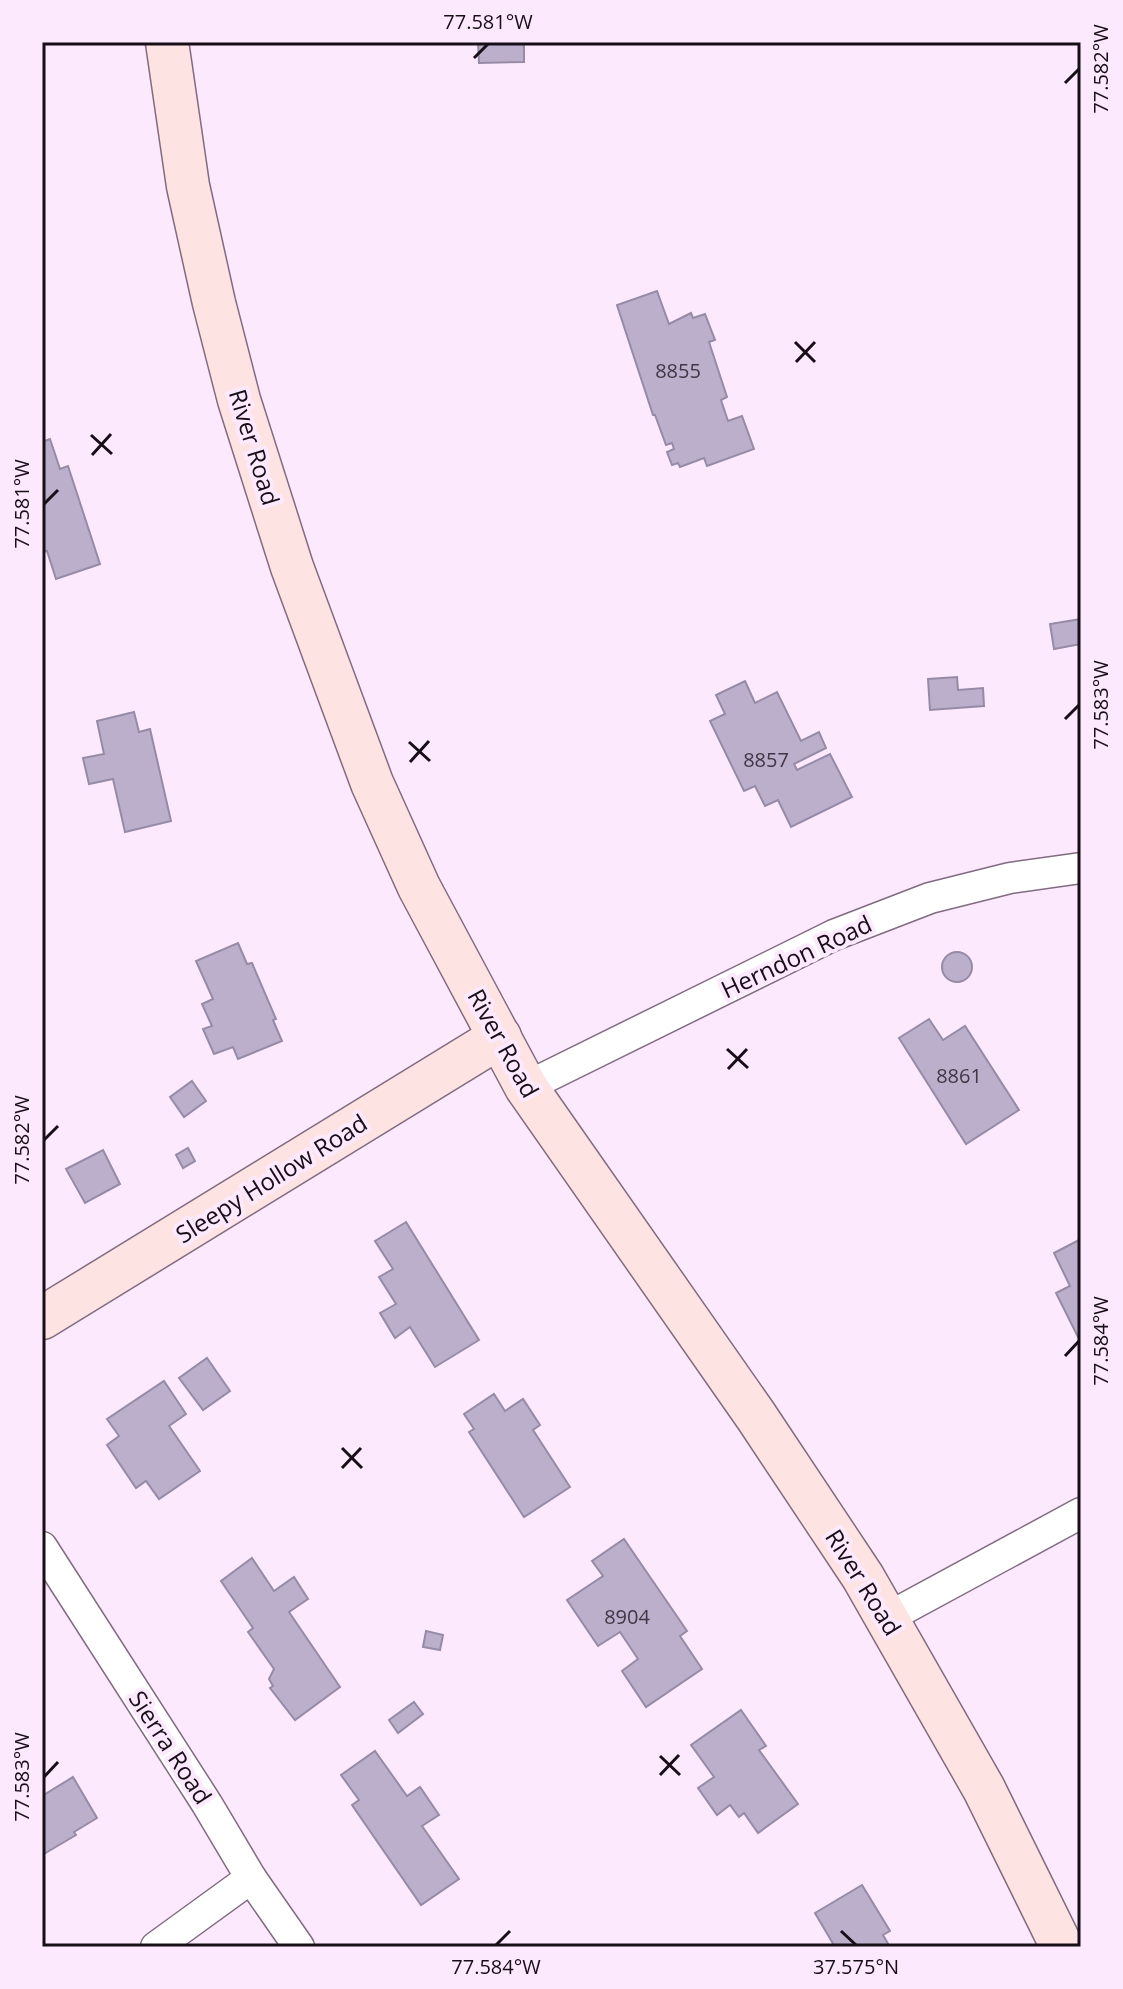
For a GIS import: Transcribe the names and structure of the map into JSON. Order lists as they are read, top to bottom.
{
  "streets": {
    "main road": ["River Road", "Sleepy Hollow Road"],
    "street": ["Herndon Road", "Sierra Road"]
  },
  "crossings": [
    ["River Road", "Herndon Road"],
    ["River Road", "Sleepy Hollow Road"]
  ],
  "house_numbers": [
    "8855",
    "8857",
    "8861",
    "8904"
  ],
  "coordinates": [
    "77.581°W",
    "77.582°W",
    "77.583°W",
    "77.584°W",
    "37.575°N"
  ]
}
